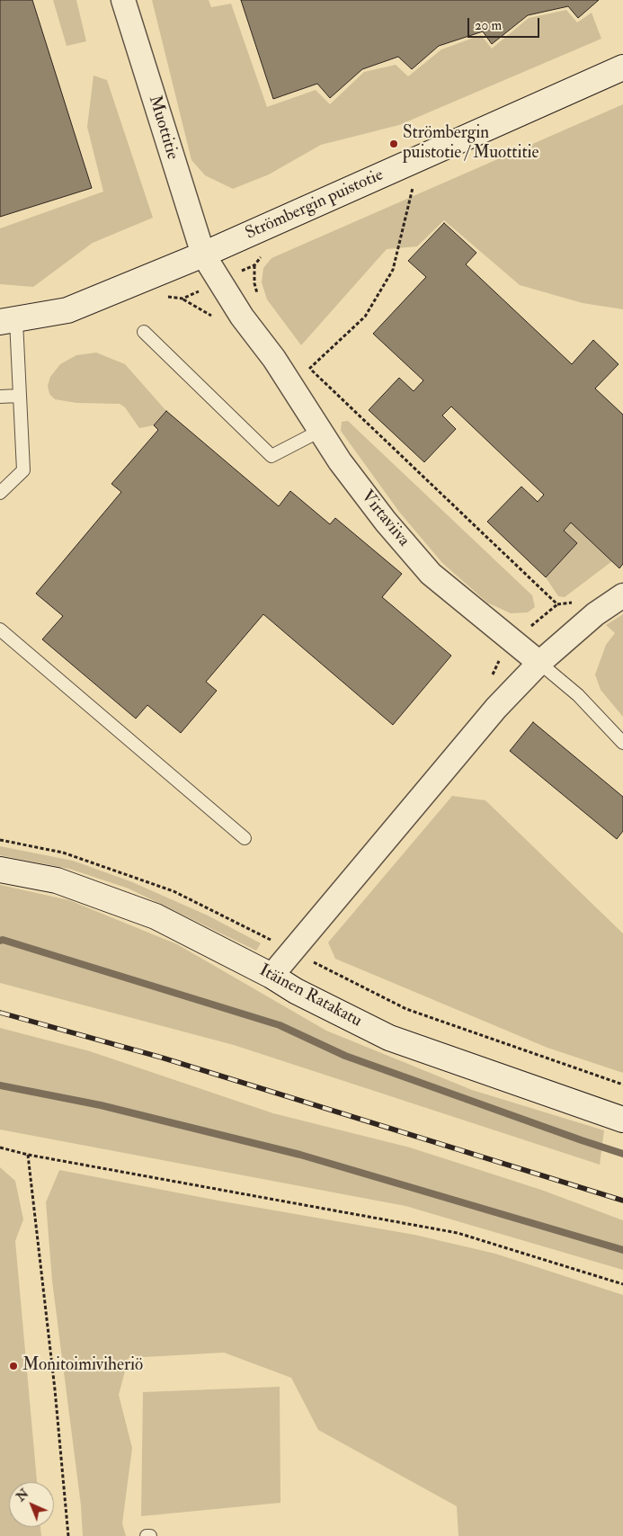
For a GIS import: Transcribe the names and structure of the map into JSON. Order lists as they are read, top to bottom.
{
  "streets": {
    "street": [
      "Muottitie",
      "Strömbergin puistotie",
      "Virtaviiva",
      "Itäinen Ratakatu"
    ]
  },
  "crossings": [
    ["Muottitie", "Strömbergin puistotie"],
    ["Muottitie", "Virtaviiva"],
    ["Strömbergin puistotie", "Virtaviiva"]
  ],
  "places": ["Strömbergin puistotie / Muottitie", "Monitoimiviheriö"],
  "scale_bar": "20 m",
  "north": "top left"
}
